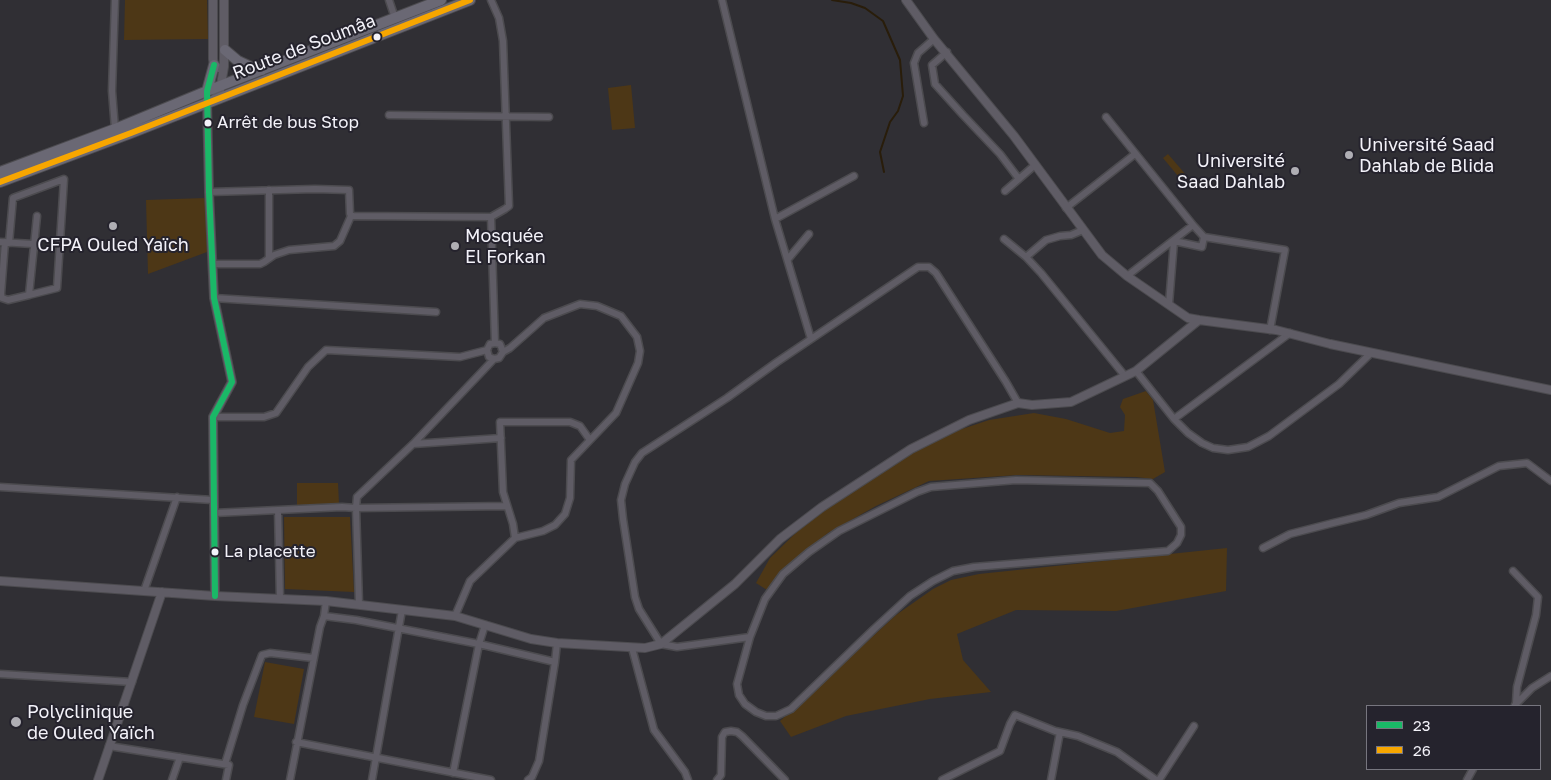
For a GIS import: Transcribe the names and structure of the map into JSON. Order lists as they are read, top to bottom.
{
  "streets": {
    "highway": ["Route de Soumâa"]
  },
  "places": [
    "Arrêt de bus Stop",
    "Université Saad Dahlab de Blida",
    "Université Saad Dahlab",
    "CFPA Ouled Yaïch",
    "Mosquée El Forkan",
    "La placette",
    "Polyclinique de Ouled Yaïch"
  ],
  "lines": ["transit line 26", "transit line 23"],
  "legend": ["23", "26"]
}
